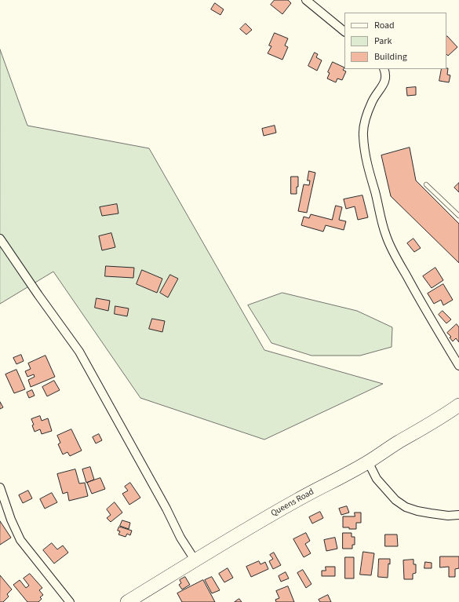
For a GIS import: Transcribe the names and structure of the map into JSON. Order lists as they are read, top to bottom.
{
  "streets": {
    "highway": ["Queens Road"]
  },
  "legend": ["Road", "Park", "Building"]
}
